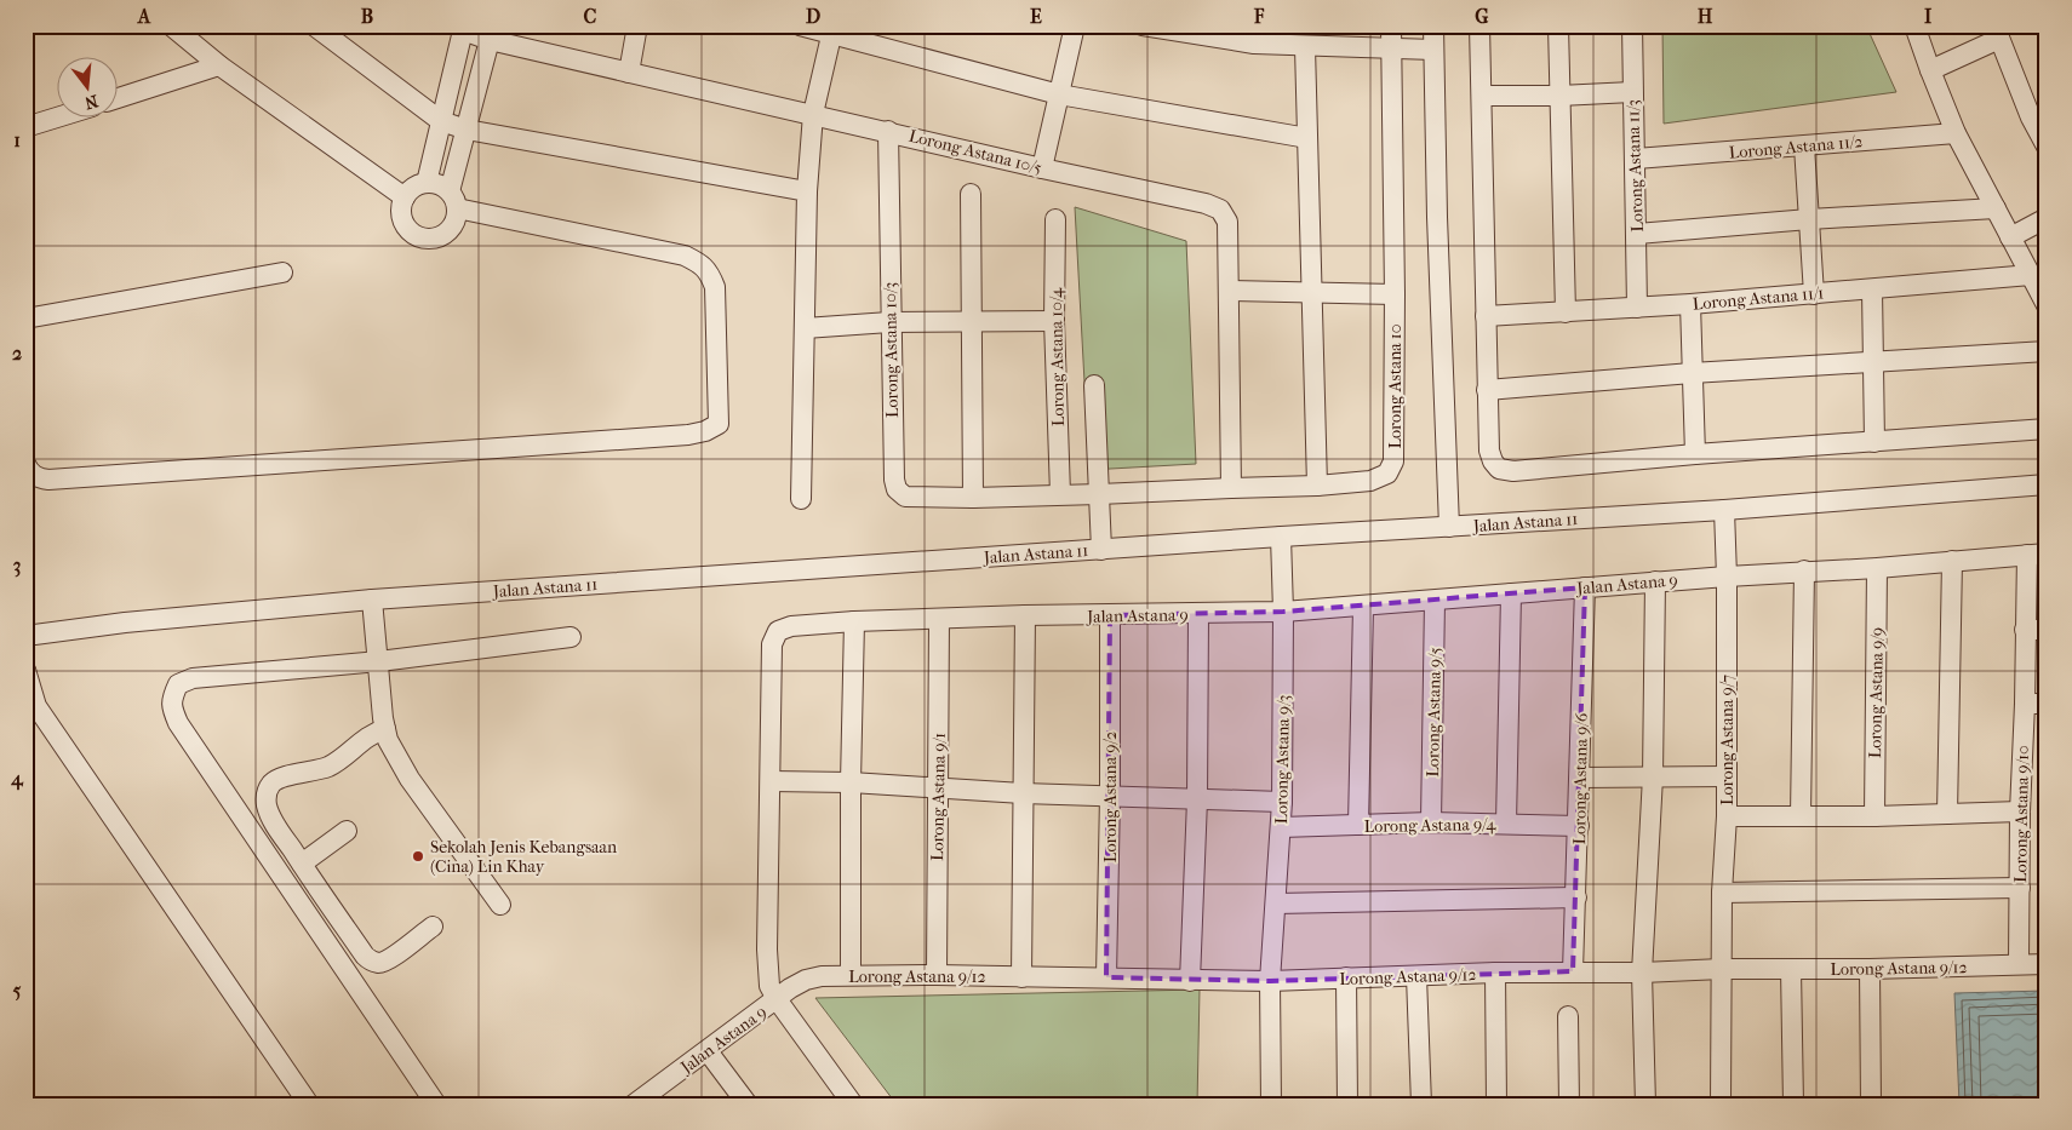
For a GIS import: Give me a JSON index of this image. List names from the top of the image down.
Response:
{
  "streets": {
    "street": [
      "Lorong Astana 11/2",
      "Lorong Astana 10/5",
      "Lorong Astana 11/3",
      "Lorong Astana 11/1",
      "Lorong Astana 10/3",
      "Lorong Astana 10/4",
      "Lorong Astana 10",
      "Jalan Astana 11",
      "Jalan Astana 9",
      "Lorong Astana 9/9",
      "Lorong Astana 9/5",
      "Lorong Astana 9/7",
      "Lorong Astana 9/3",
      "Lorong Astana 9/6",
      "Lorong Astana 9/1",
      "Lorong Astana 9/2",
      "Lorong Astana 9/10",
      "Lorong Astana 9/4",
      "Lorong Astana 9/12"
    ]
  },
  "crossings": [
    ["Lorong Astana 11/2", "Lorong Astana 11/3"],
    ["Lorong Astana 10/5", "Lorong Astana 10/3"],
    ["Lorong Astana 10/5", "Lorong Astana 10"],
    ["Lorong Astana 11/3", "Lorong Astana 11/1"],
    ["Lorong Astana 10/3", "Lorong Astana 10"],
    ["Lorong Astana 10/4", "Lorong Astana 10"],
    ["Jalan Astana 11", "Lorong Astana 9/7"],
    ["Jalan Astana 11", "Lorong Astana 9/3"],
    ["Jalan Astana 9", "Lorong Astana 9/9"],
    ["Jalan Astana 9", "Lorong Astana 9/5"],
    ["Jalan Astana 9", "Lorong Astana 9/7"],
    ["Jalan Astana 9", "Lorong Astana 9/3"],
    ["Jalan Astana 9", "Lorong Astana 9/6"],
    ["Jalan Astana 9", "Lorong Astana 9/1"],
    ["Jalan Astana 9", "Lorong Astana 9/2"],
    ["Jalan Astana 9", "Lorong Astana 9/10"],
    ["Jalan Astana 9", "Lorong Astana 9/12"],
    ["Lorong Astana 9/5", "Lorong Astana 9/4"],
    ["Lorong Astana 9/7", "Lorong Astana 9/12"],
    ["Lorong Astana 9/3", "Lorong Astana 9/4"],
    ["Lorong Astana 9/3", "Lorong Astana 9/12"],
    ["Lorong Astana 9/6", "Lorong Astana 9/4"],
    ["Lorong Astana 9/6", "Lorong Astana 9/12"],
    ["Lorong Astana 9/1", "Lorong Astana 9/12"],
    ["Lorong Astana 9/2", "Lorong Astana 9/12"],
    ["Lorong Astana 9/10", "Lorong Astana 9/12"]
  ],
  "places": ["Sekolah Jenis Kebangsaan (Cina) Lin Khay"],
  "north": "bottom",
  "grid": {
    "columns": [
      "A",
      "B",
      "C",
      "D",
      "E",
      "F",
      "G",
      "H",
      "I"
    ],
    "rows": [
      "1",
      "2",
      "3",
      "4",
      "5"
    ]
  }
}
